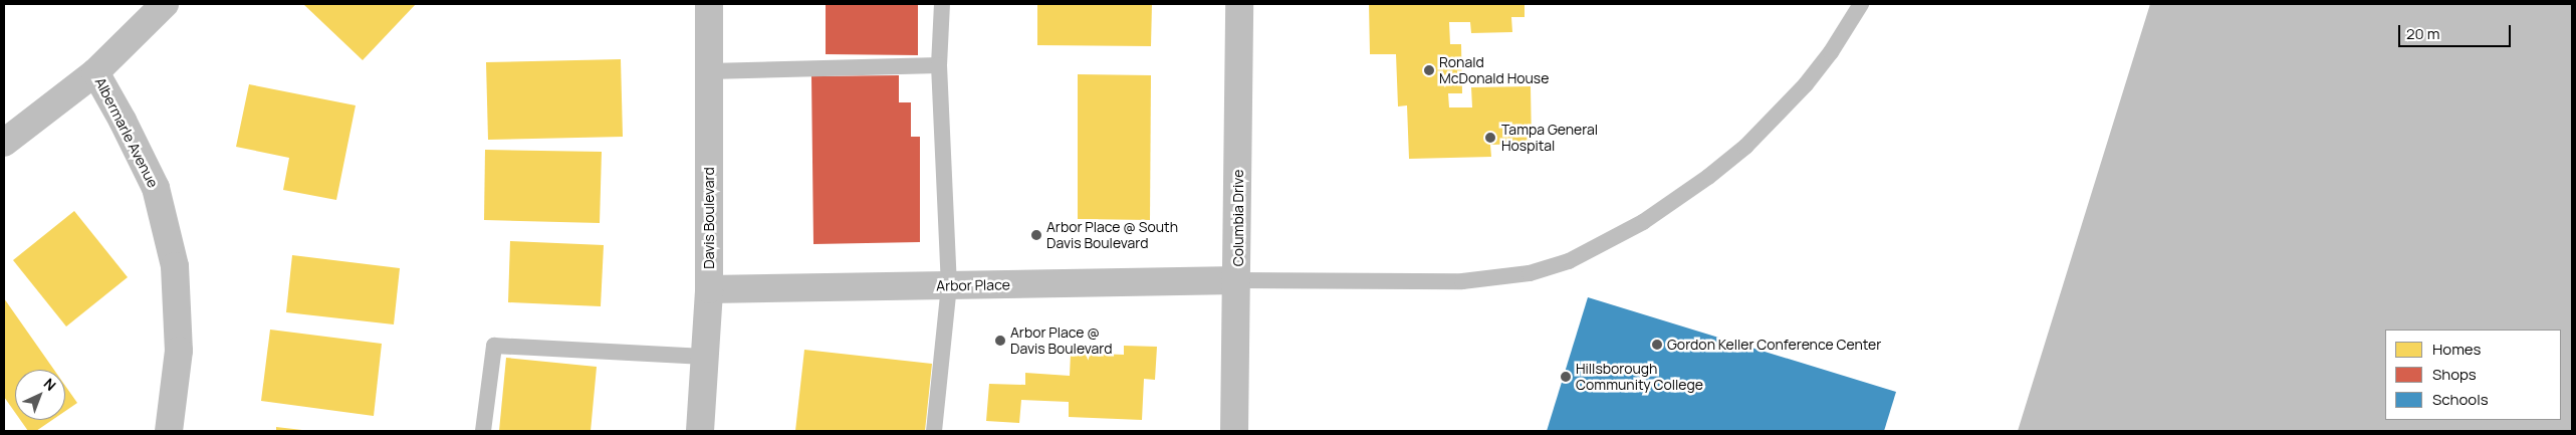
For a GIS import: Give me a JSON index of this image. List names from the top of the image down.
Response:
{
  "streets": {
    "street": [
      "Albermarle Avenue",
      "Davis Boulevard",
      "Columbia Drive",
      "Arbor Place"
    ]
  },
  "crossings": [
    ["Davis Boulevard", "Arbor Place"],
    ["Columbia Drive", "Arbor Place"]
  ],
  "places": [
    "Ronald McDonald House",
    "Tampa General Hospital",
    "Arbor Place @ South Davis Boulevard",
    "Arbor Place @ Davis Boulevard",
    "Gordon Keller Conference Center",
    "Hillsborough Community College"
  ],
  "legend": ["Homes", "Shops", "Schools"],
  "scale_bar": "20 m",
  "north": "top right"
}
